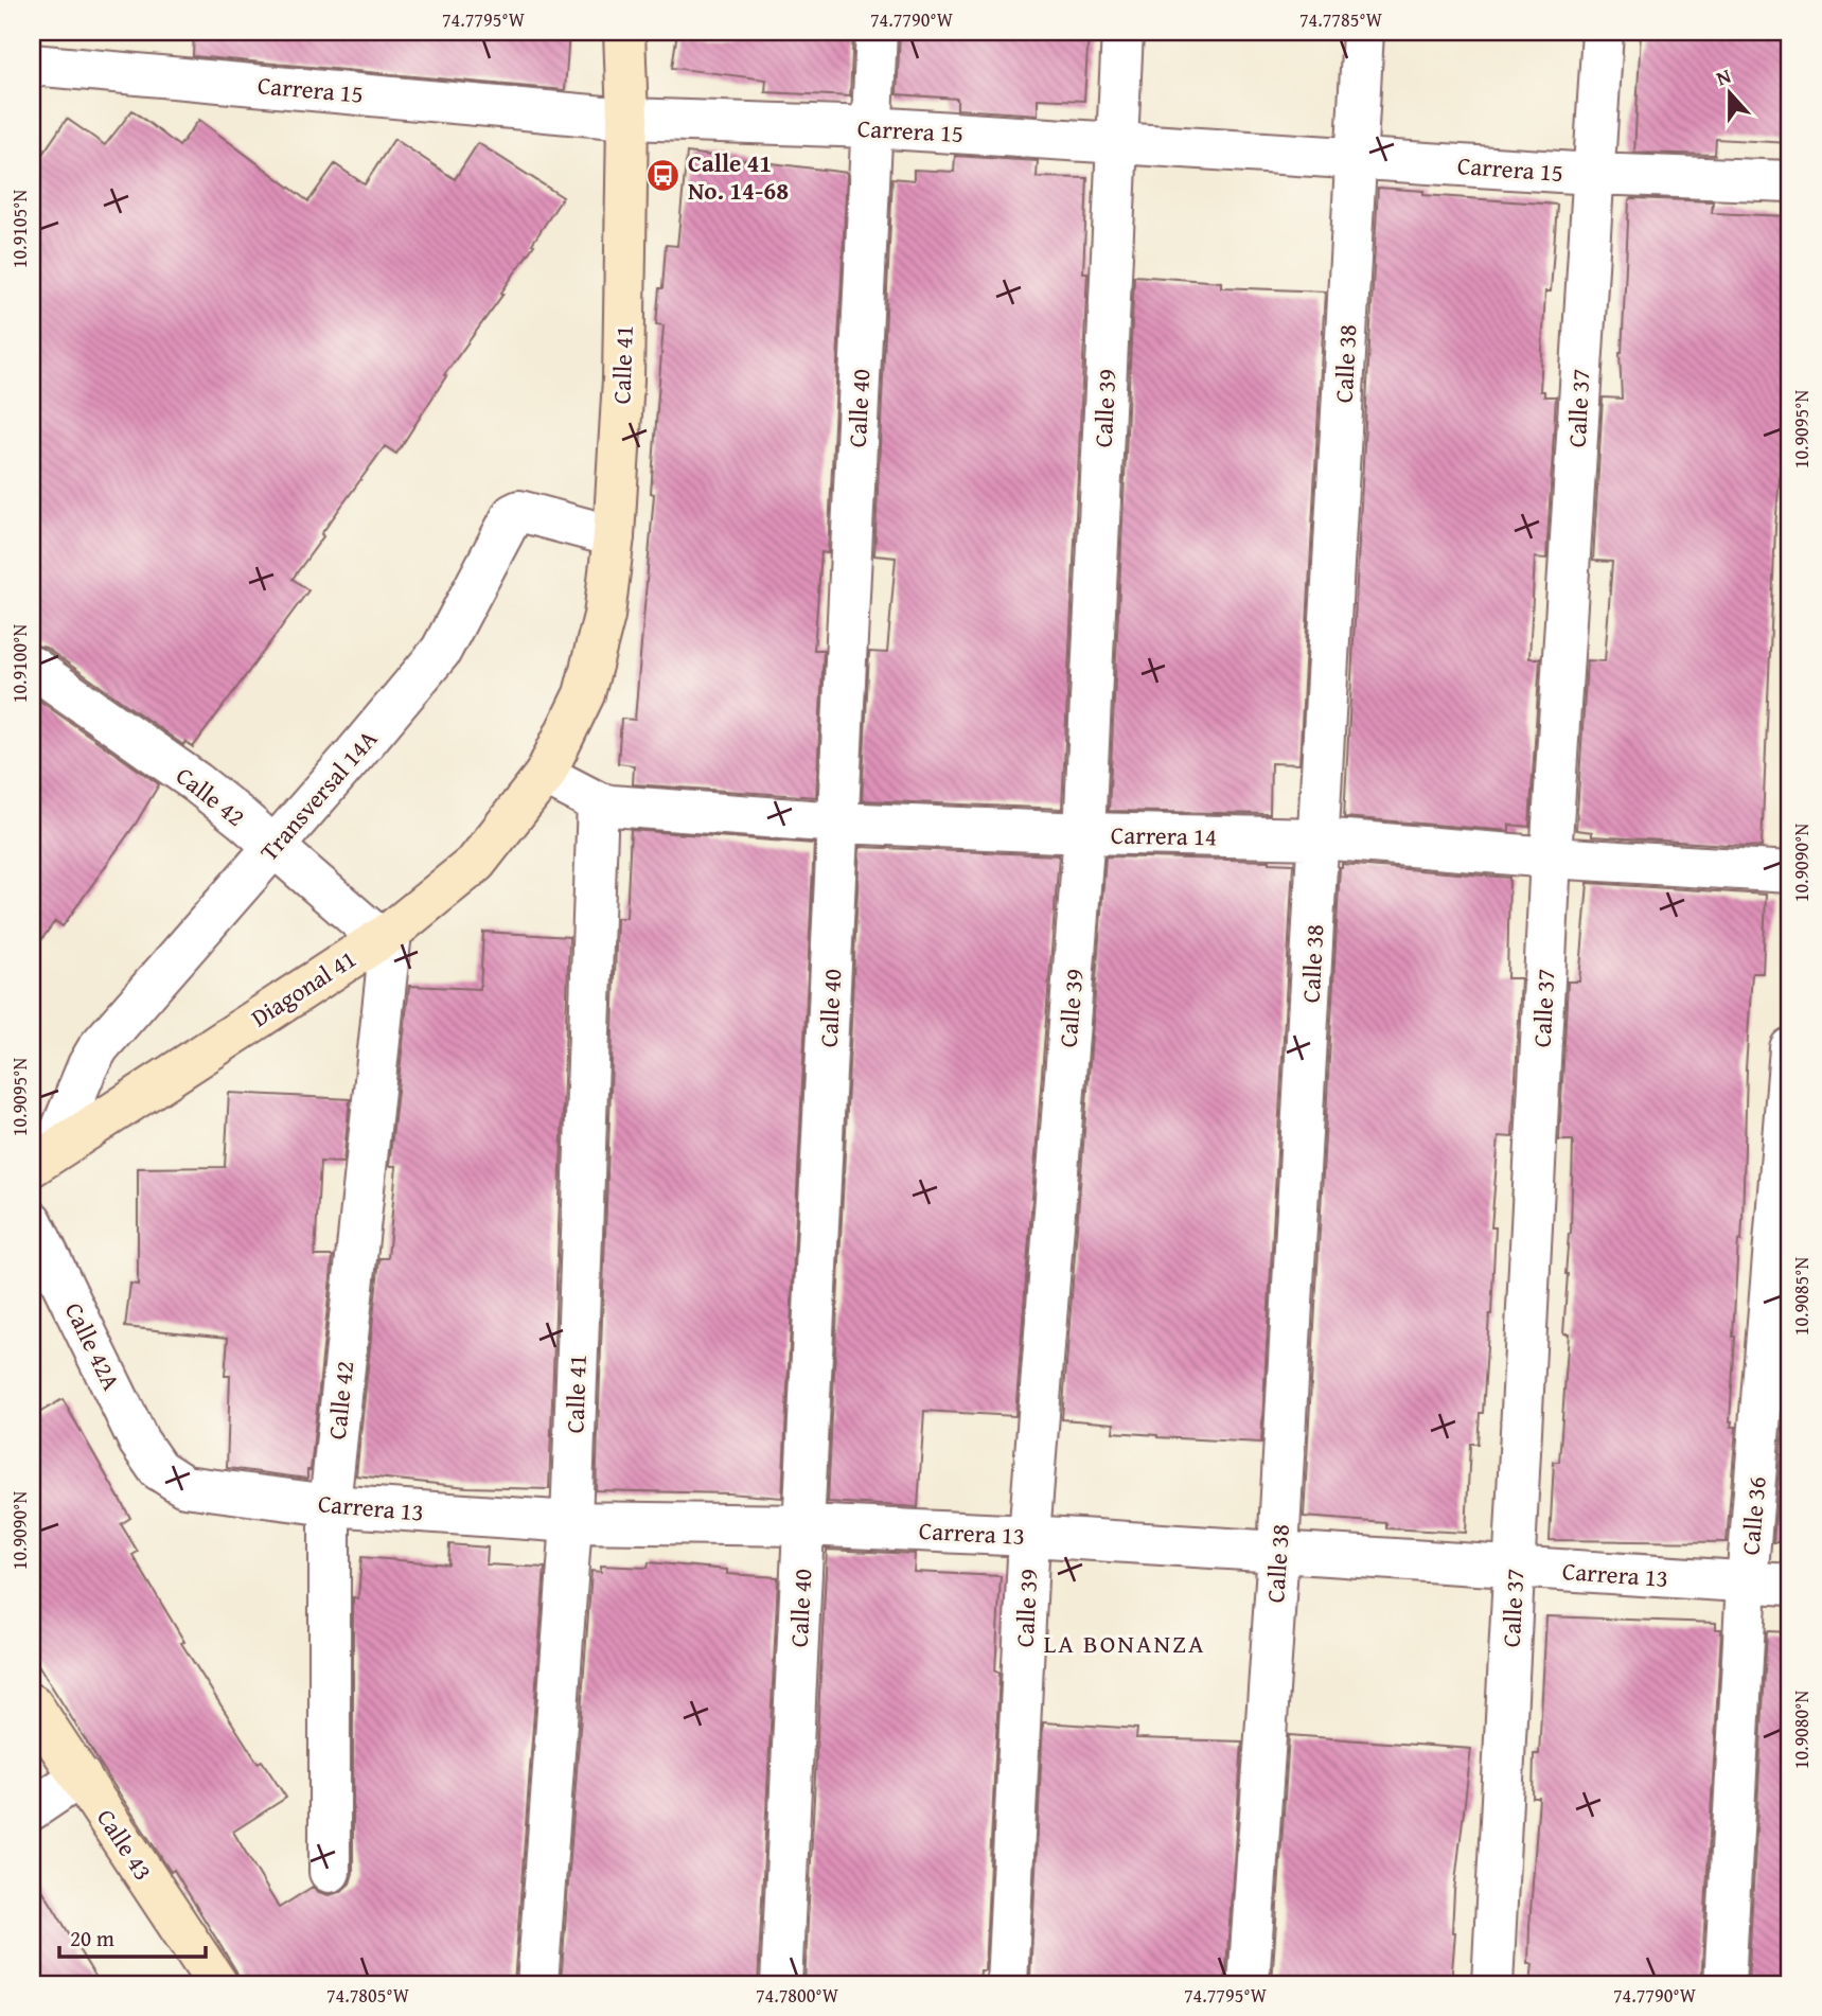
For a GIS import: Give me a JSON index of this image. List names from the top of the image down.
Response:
{
  "streets": {
    "main road": ["Calle 41", "Diagonal 41", "Calle 43"],
    "street": [
      "Carrera 15",
      "Calle 38",
      "Calle 40",
      "Calle 39",
      "Calle 37",
      "Transversal 14A",
      "Calle 42",
      "Carrera 14",
      "Calle 42A",
      "Carrera 13",
      "Calle 36"
    ]
  },
  "crossings": [
    ["Carrera 15", "Calle 38"],
    ["Carrera 15", "Calle 41"],
    ["Carrera 15", "Calle 40"],
    ["Carrera 15", "Calle 39"],
    ["Carrera 15", "Calle 37"],
    ["Calle 38", "Carrera 14"],
    ["Calle 38", "Carrera 13"],
    ["Calle 41", "Transversal 14A"],
    ["Calle 41", "Carrera 14"],
    ["Calle 41", "Diagonal 41"],
    ["Calle 41", "Carrera 13"],
    ["Calle 40", "Carrera 14"],
    ["Calle 40", "Carrera 13"],
    ["Calle 39", "Carrera 14"],
    ["Calle 39", "Carrera 13"],
    ["Calle 37", "Carrera 14"],
    ["Calle 37", "Carrera 13"],
    ["Transversal 14A", "Calle 42"],
    ["Transversal 14A", "Diagonal 41"],
    ["Calle 42", "Diagonal 41"],
    ["Calle 42", "Carrera 13"],
    ["Carrera 14", "Diagonal 41"],
    ["Calle 42A", "Carrera 13"],
    ["Carrera 13", "Calle 36"]
  ],
  "districts": ["LA BONANZA"],
  "places": {
    "bus stop": ["Calle 41 No. 14-68"]
  },
  "scale_bar": "20 m",
  "north": "top",
  "coordinates": [
    "74.7795°W",
    "74.7790°W",
    "74.7785°W",
    "10.9105°N",
    "10.9095°N",
    "10.9100°N",
    "10.9090°N",
    "10.9085°N",
    "10.9080°N",
    "74.7805°W",
    "74.7800°W"
  ]
}
